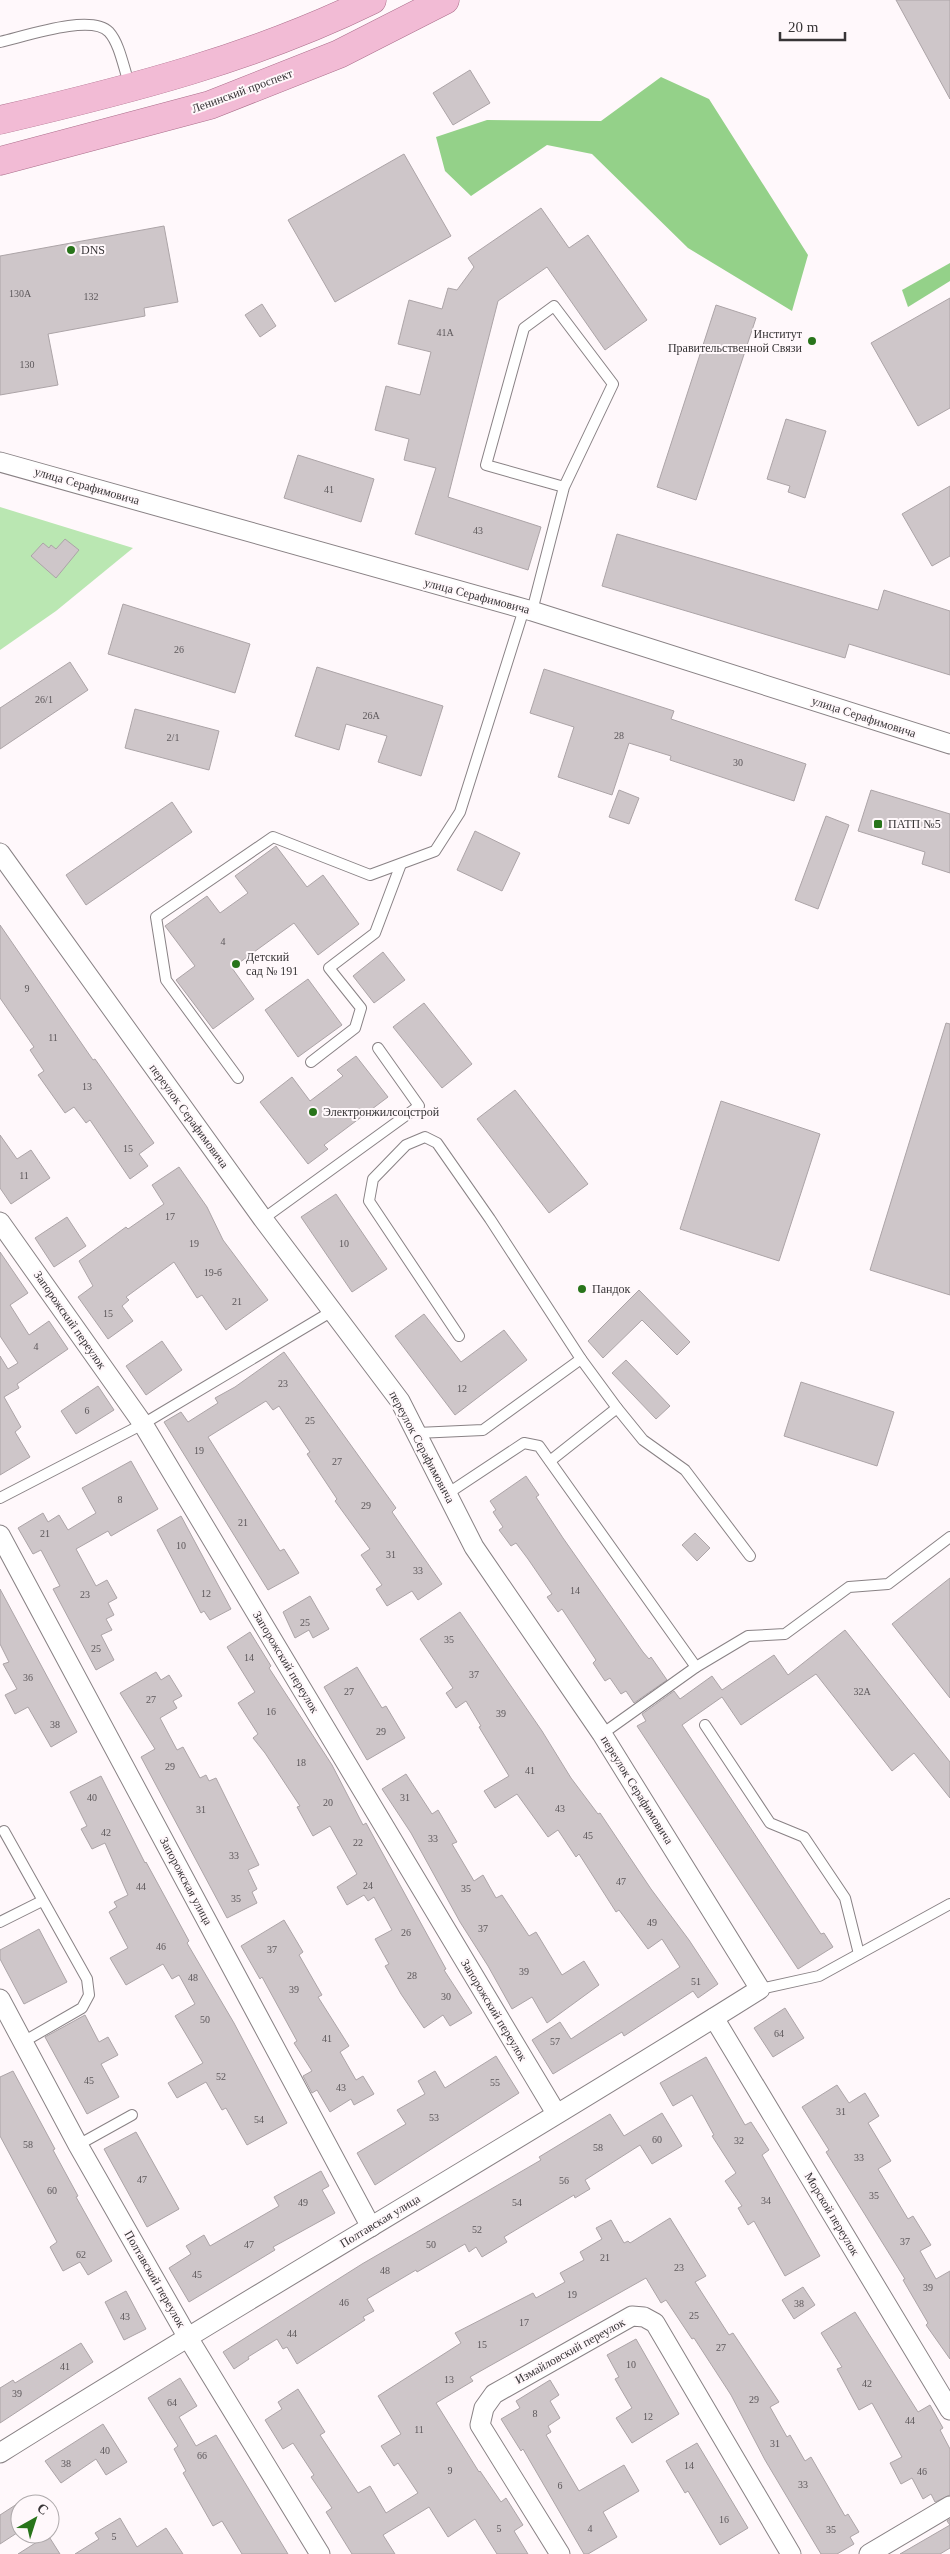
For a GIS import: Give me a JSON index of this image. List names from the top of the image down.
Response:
{
  "streets": {
    "main road": ["Ленинский проспект"],
    "street": [
      "улица Серафимовича",
      "переулок Серафимовича",
      "Запорожский переулок",
      "Запорожская улица",
      "Морской переулок",
      "Полтавская улица",
      "Полтавский переулок",
      "Измайловский переулок"
    ]
  },
  "crossings": [
    ["переулок Серафимовича", "Полтавская улица"],
    ["Запорожский переулок", "Полтавская улица"],
    ["Запорожская улица", "Полтавская улица"],
    ["Морской переулок", "Полтавская улица"],
    ["Полтавская улица", "Полтавский переулок"]
  ],
  "places": {
    "other": [
      "DNS",
      "Институт Правительственной Связи",
      "Детский сад № 191",
      "Электронжилсоцстрой",
      "Пандок"
    ],
    "transit": ["ПАТП №5"]
  },
  "house_numbers": [
    "130А",
    "132",
    "41А",
    "130",
    "41",
    "43",
    "26",
    "26/1",
    "26А",
    "28",
    "2/1",
    "30",
    "4",
    "9",
    "11",
    "13",
    "15",
    "11",
    "17",
    "19",
    "10",
    "19-б",
    "21",
    "15",
    "4",
    "23",
    "12",
    "6",
    "25",
    "19",
    "27",
    "8",
    "29",
    "21",
    "21",
    "10",
    "31",
    "33",
    "14",
    "12",
    "23",
    "25",
    "35",
    "25",
    "14",
    "37",
    "36",
    "27",
    "32А",
    "27",
    "16",
    "39",
    "38",
    "29",
    "18",
    "29",
    "41",
    "40",
    "31",
    "20",
    "43",
    "31",
    "42",
    "45",
    "33",
    "22",
    "33",
    "47",
    "24",
    "44",
    "35",
    "35",
    "49",
    "37",
    "26",
    "46",
    "37",
    "39",
    "28",
    "48",
    "51",
    "39",
    "30",
    "50",
    "64",
    "41",
    "57",
    "52",
    "45",
    "55",
    "43",
    "31",
    "53",
    "54",
    "60",
    "32",
    "58",
    "58",
    "33",
    "47",
    "56",
    "60",
    "35",
    "34",
    "49",
    "54",
    "52",
    "37",
    "47",
    "50",
    "62",
    "21",
    "23",
    "48",
    "45",
    "39",
    "19",
    "46",
    "38",
    "25",
    "43",
    "17",
    "44",
    "15",
    "27",
    "10",
    "41",
    "13",
    "42",
    "39",
    "29",
    "64",
    "8",
    "12",
    "44",
    "11",
    "31",
    "40",
    "66",
    "38",
    "14",
    "9",
    "46",
    "33",
    "6",
    "16",
    "5",
    "4",
    "35",
    "5"
  ],
  "scale_bar": "20 m",
  "north": "top right"
}
